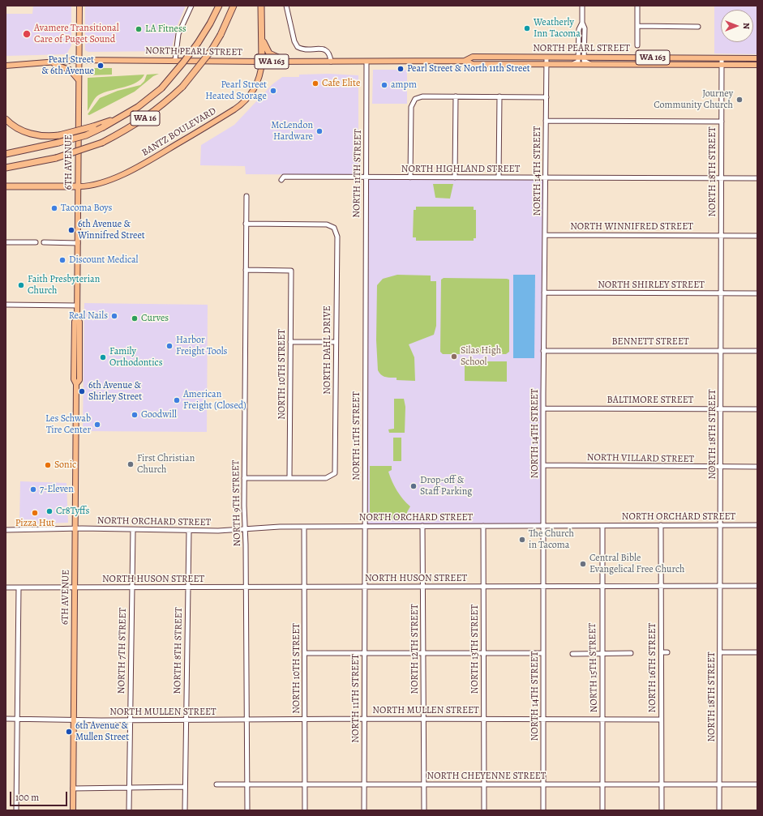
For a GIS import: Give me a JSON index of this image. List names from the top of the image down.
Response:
{
  "streets": {
    "highway": ["WA 16"],
    "main road": [
      "NORTH PEARL STREET",
      "WA 163",
      "BANTZ BOULEVARD",
      "6TH AVENUE"
    ],
    "street": [
      "NORTH HIGHLAND STREET",
      "NORTH 14TH STREET",
      "NORTH 18TH STREET",
      "NORTH 11TH STREET",
      "NORTH WINNIFRED STREET",
      "NORTH SHIRLEY STREET",
      "BENNETT STREET",
      "NORTH DAHL DRIVE",
      "NORTH 10TH STREET",
      "BALTIMORE STREET",
      "NORTH VILLARD STREET",
      "NORTH 9TH STREET",
      "NORTH ORCHARD STREET",
      "NORTH HUSON STREET",
      "NORTH 12TH STREET",
      "NORTH 13TH STREET",
      "NORTH 7TH STREET",
      "NORTH 8TH STREET",
      "NORTH 15TH STREET",
      "NORTH 16TH STREET",
      "NORTH MULLEN STREET",
      "NORTH CHEYENNE STREET"
    ]
  },
  "crossings": [
    ["NORTH PEARL STREET", "WA 163"],
    ["NORTH PEARL STREET", "BANTZ BOULEVARD"],
    ["NORTH PEARL STREET", "6TH AVENUE"],
    ["NORTH PEARL STREET", "NORTH 14TH STREET"],
    ["NORTH PEARL STREET", "NORTH 18TH STREET"],
    ["NORTH PEARL STREET", "NORTH 11TH STREET"],
    ["WA 163", "6TH AVENUE"],
    ["BANTZ BOULEVARD", "6TH AVENUE"],
    ["6TH AVENUE", "NORTH ORCHARD STREET"],
    ["6TH AVENUE", "NORTH HUSON STREET"],
    ["6TH AVENUE", "NORTH MULLEN STREET"],
    ["NORTH HIGHLAND STREET", "NORTH 14TH STREET"],
    ["NORTH HIGHLAND STREET", "NORTH 18TH STREET"],
    ["NORTH HIGHLAND STREET", "NORTH 11TH STREET"],
    ["NORTH 14TH STREET", "NORTH WINNIFRED STREET"],
    ["NORTH 14TH STREET", "NORTH SHIRLEY STREET"],
    ["NORTH 14TH STREET", "BENNETT STREET"],
    ["NORTH 14TH STREET", "BALTIMORE STREET"],
    ["NORTH 14TH STREET", "NORTH VILLARD STREET"],
    ["NORTH 14TH STREET", "NORTH ORCHARD STREET"],
    ["NORTH 14TH STREET", "NORTH HUSON STREET"],
    ["NORTH 14TH STREET", "NORTH MULLEN STREET"],
    ["NORTH 14TH STREET", "NORTH CHEYENNE STREET"],
    ["NORTH 18TH STREET", "NORTH WINNIFRED STREET"],
    ["NORTH 18TH STREET", "NORTH SHIRLEY STREET"],
    ["NORTH 18TH STREET", "BENNETT STREET"],
    ["NORTH 18TH STREET", "BALTIMORE STREET"],
    ["NORTH 18TH STREET", "NORTH VILLARD STREET"],
    ["NORTH 18TH STREET", "NORTH ORCHARD STREET"],
    ["NORTH 18TH STREET", "NORTH HUSON STREET"],
    ["NORTH 18TH STREET", "NORTH CHEYENNE STREET"],
    ["NORTH 11TH STREET", "NORTH ORCHARD STREET"],
    ["NORTH 11TH STREET", "NORTH HUSON STREET"],
    ["NORTH 11TH STREET", "NORTH MULLEN STREET"],
    ["NORTH 11TH STREET", "NORTH CHEYENNE STREET"],
    ["NORTH DAHL DRIVE", "NORTH 10TH STREET"],
    ["NORTH DAHL DRIVE", "NORTH 9TH STREET"],
    ["NORTH 10TH STREET", "NORTH 9TH STREET"],
    ["NORTH 10TH STREET", "NORTH ORCHARD STREET"],
    ["NORTH 10TH STREET", "NORTH HUSON STREET"],
    ["NORTH 10TH STREET", "NORTH MULLEN STREET"],
    ["NORTH 10TH STREET", "NORTH CHEYENNE STREET"],
    ["NORTH 9TH STREET", "NORTH ORCHARD STREET"],
    ["NORTH 9TH STREET", "NORTH HUSON STREET"],
    ["NORTH 9TH STREET", "NORTH MULLEN STREET"],
    ["NORTH 9TH STREET", "NORTH CHEYENNE STREET"],
    ["NORTH ORCHARD STREET", "NORTH 12TH STREET"],
    ["NORTH ORCHARD STREET", "NORTH 13TH STREET"],
    ["NORTH ORCHARD STREET", "NORTH 7TH STREET"],
    ["NORTH ORCHARD STREET", "NORTH 8TH STREET"],
    ["NORTH ORCHARD STREET", "NORTH 15TH STREET"],
    ["NORTH ORCHARD STREET", "NORTH 16TH STREET"],
    ["NORTH HUSON STREET", "NORTH 12TH STREET"],
    ["NORTH HUSON STREET", "NORTH 13TH STREET"],
    ["NORTH HUSON STREET", "NORTH 7TH STREET"],
    ["NORTH HUSON STREET", "NORTH 8TH STREET"],
    ["NORTH HUSON STREET", "NORTH 15TH STREET"],
    ["NORTH HUSON STREET", "NORTH 16TH STREET"],
    ["NORTH 12TH STREET", "NORTH MULLEN STREET"],
    ["NORTH 12TH STREET", "NORTH CHEYENNE STREET"],
    ["NORTH 13TH STREET", "NORTH MULLEN STREET"],
    ["NORTH 13TH STREET", "NORTH CHEYENNE STREET"],
    ["NORTH 7TH STREET", "NORTH MULLEN STREET"],
    ["NORTH 8TH STREET", "NORTH MULLEN STREET"],
    ["NORTH 15TH STREET", "NORTH MULLEN STREET"],
    ["NORTH 15TH STREET", "NORTH CHEYENNE STREET"],
    ["NORTH 16TH STREET", "NORTH MULLEN STREET"],
    ["NORTH 16TH STREET", "NORTH CHEYENNE STREET"]
  ],
  "places": [
    "Weatherly Inn Tacoma",
    "LA Fitness",
    "Avamere Transitional Care of Puget Sound",
    "Pearl Street & 6th Avenue",
    "Pearl Street & North 11th Street",
    "Cafe Elite",
    "ampm",
    "Pearl Street Heated Storage",
    "Journey Community Church",
    "McLendon Hardware",
    "Tacoma Boys",
    "6th Avenue & Winnifred Street",
    "Discount Medical",
    "Faith Presbyterian Church",
    "Real Nails",
    "Curves",
    "Harbor Freight Tools",
    "Silas High School",
    "Family Orthodontics",
    "6th Avenue & Shirley Street",
    "American Freight (Closed)",
    "Goodwill",
    "Les Schwab Tire Center",
    "First Christian Church",
    "Sonic",
    "Drop-off & Staff Parking",
    "7-Eleven",
    "Cr8Tyffs",
    "Pizza Hut",
    "The Church in Tacoma",
    "Central Bible Evangelical Free Church",
    "6th Avenue & Mullen Street"
  ],
  "scale_bar": "100 m",
  "north": "right"
}
